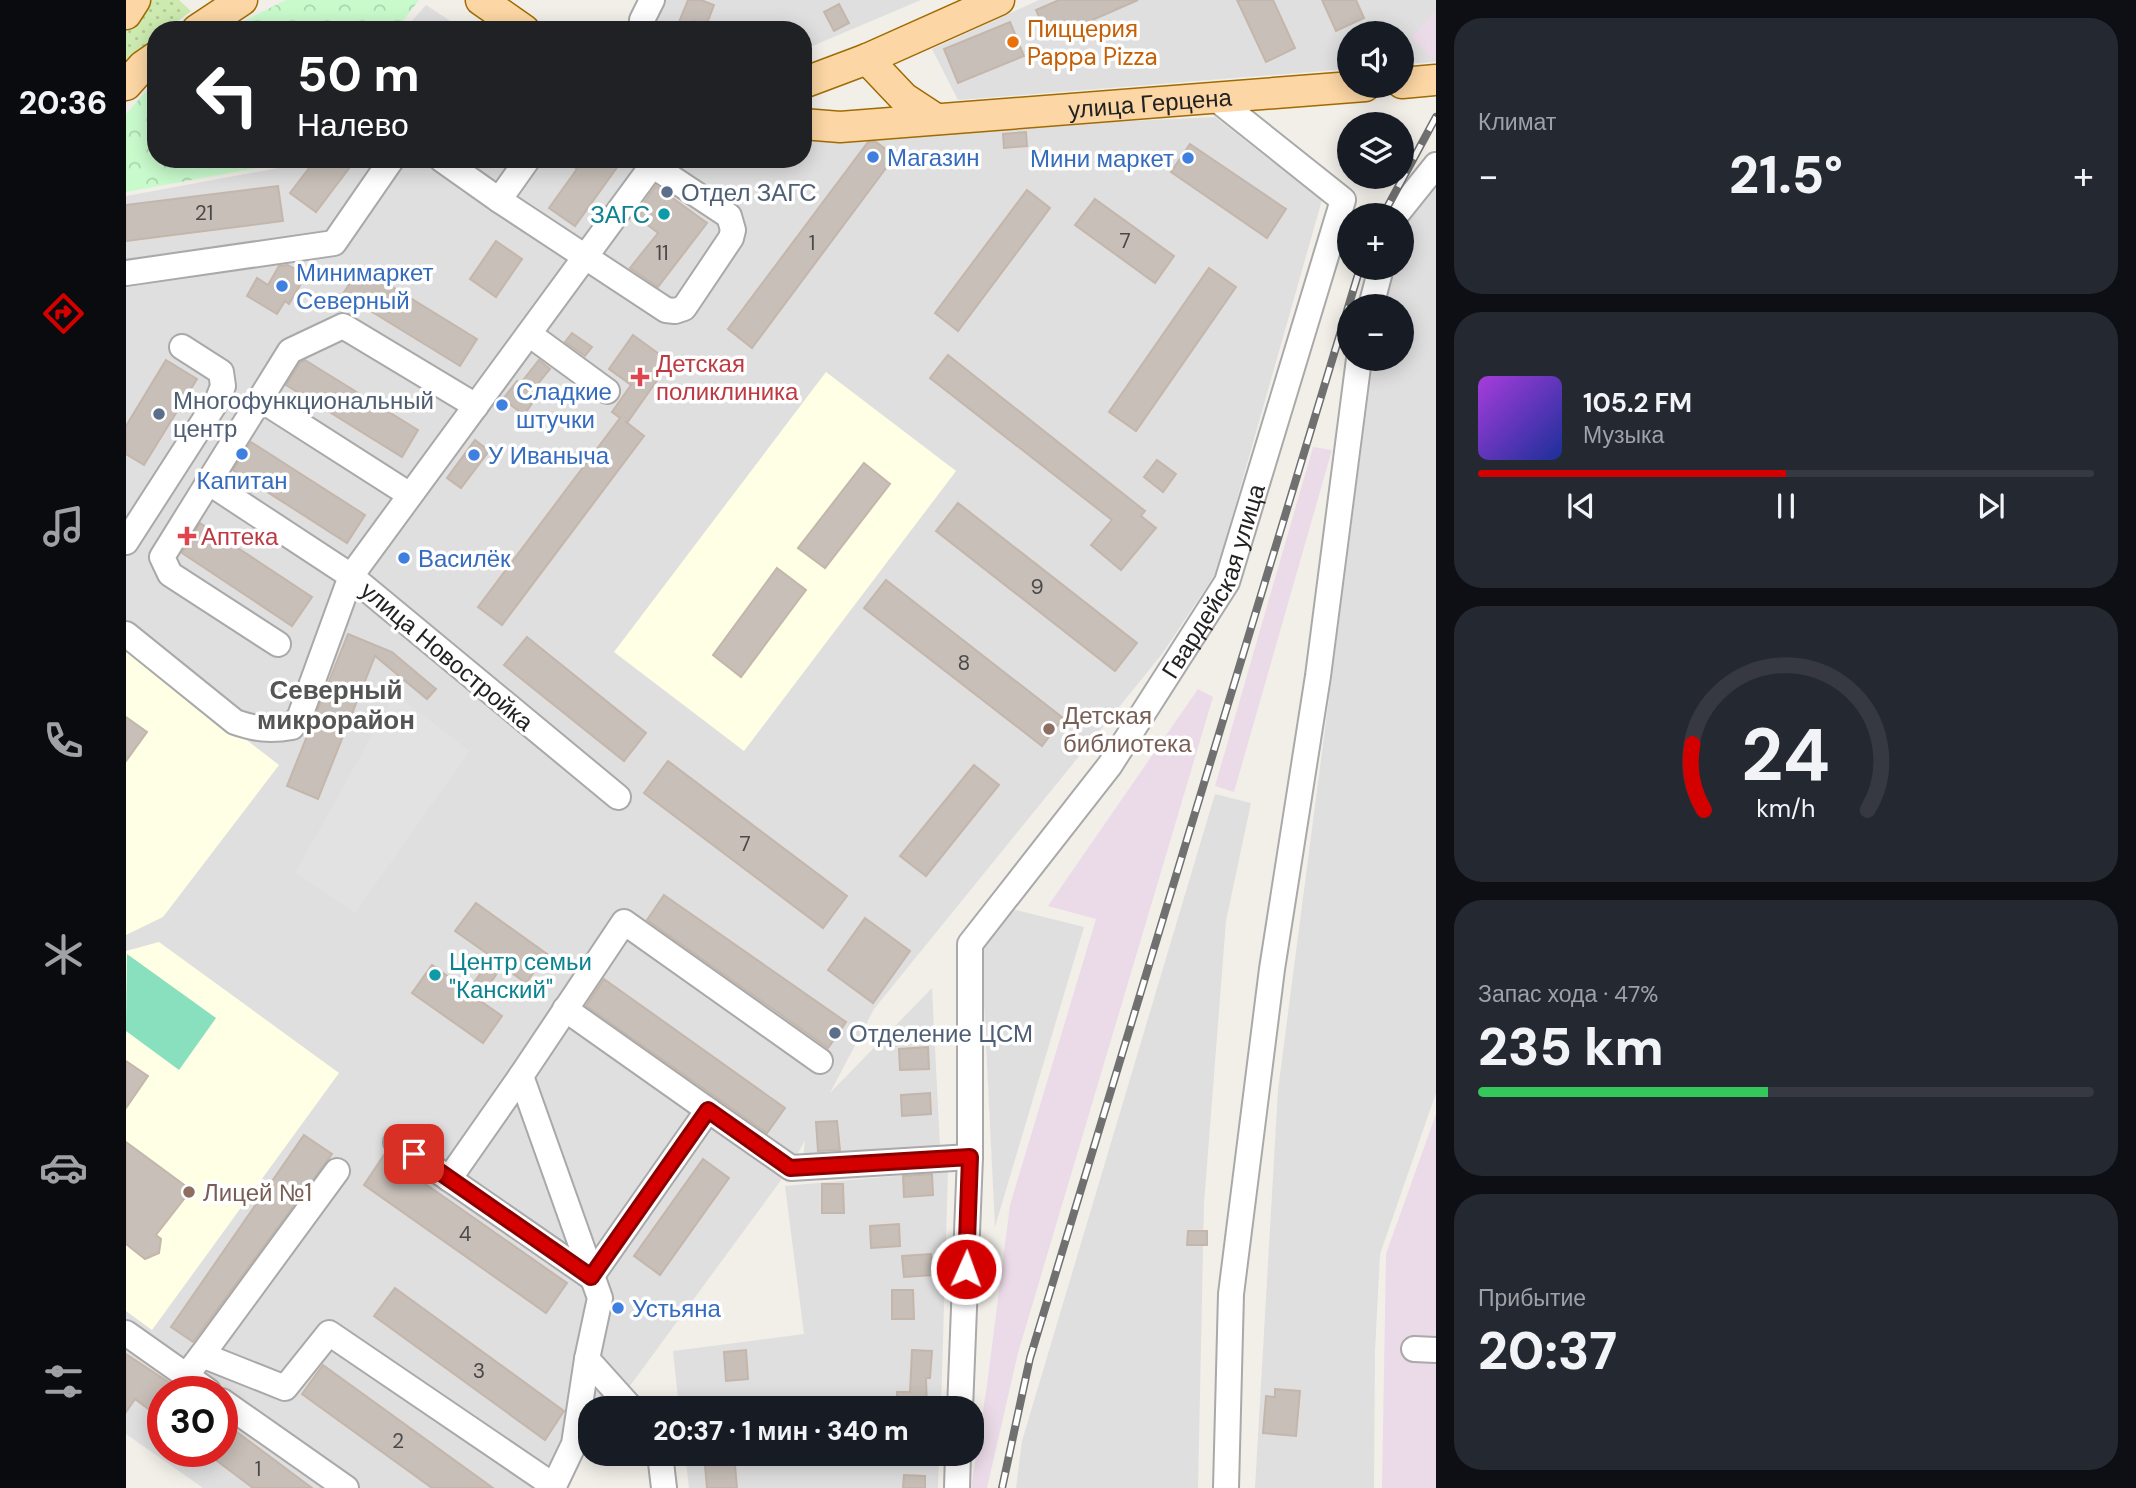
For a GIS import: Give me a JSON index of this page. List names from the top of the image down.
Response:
{
  "streets": {
    "main road": ["улица Герцена"],
    "street": ["Гвардейская улица", "улица Новостройка"]
  },
  "crossings": [
    ["улица Герцена", "Гвардейская улица"]
  ],
  "districts": ["Северный микрорайон"],
  "places": {
    "other": [
      "Пиццерия Pappa Pizza",
      "Магазин",
      "Мини маркет",
      "Отдел ЗАГС",
      "ЗАГС",
      "Минимаркет Северный",
      "Сладкие штучки",
      "Многофункциональный центр",
      "Капитан",
      "У Иваныча",
      "Василёк",
      "Детская библиотека",
      "Центр семьи \"Канский\"",
      "Отделение ЦСМ",
      "Лицей №1",
      "Устьяна"
    ],
    "health": ["Детская поликлиника", "Аптека"]
  },
  "house_numbers": [
    "21",
    "7",
    "1",
    "11",
    "9",
    "8",
    "7",
    "4",
    "3",
    "2",
    "1"
  ],
  "page": {
    "tabs": "20:36",
    "tile": [
      "Климат",
      ["Запас хода · 47%", "235 km"],
      ["Прибытие", "20:37"]
    ],
    "map_buttons": ["+", "−"],
    "turn": ["50 m", "Налево"],
    "heat": ["−", "21.5°", "+"],
    "song": ["105.2 FM", "Музыка"],
    "limit": "30",
    "trip": "20:37 · 1 мин · 340 m",
    "gauge": ["24", "km/h"]
  }
}
